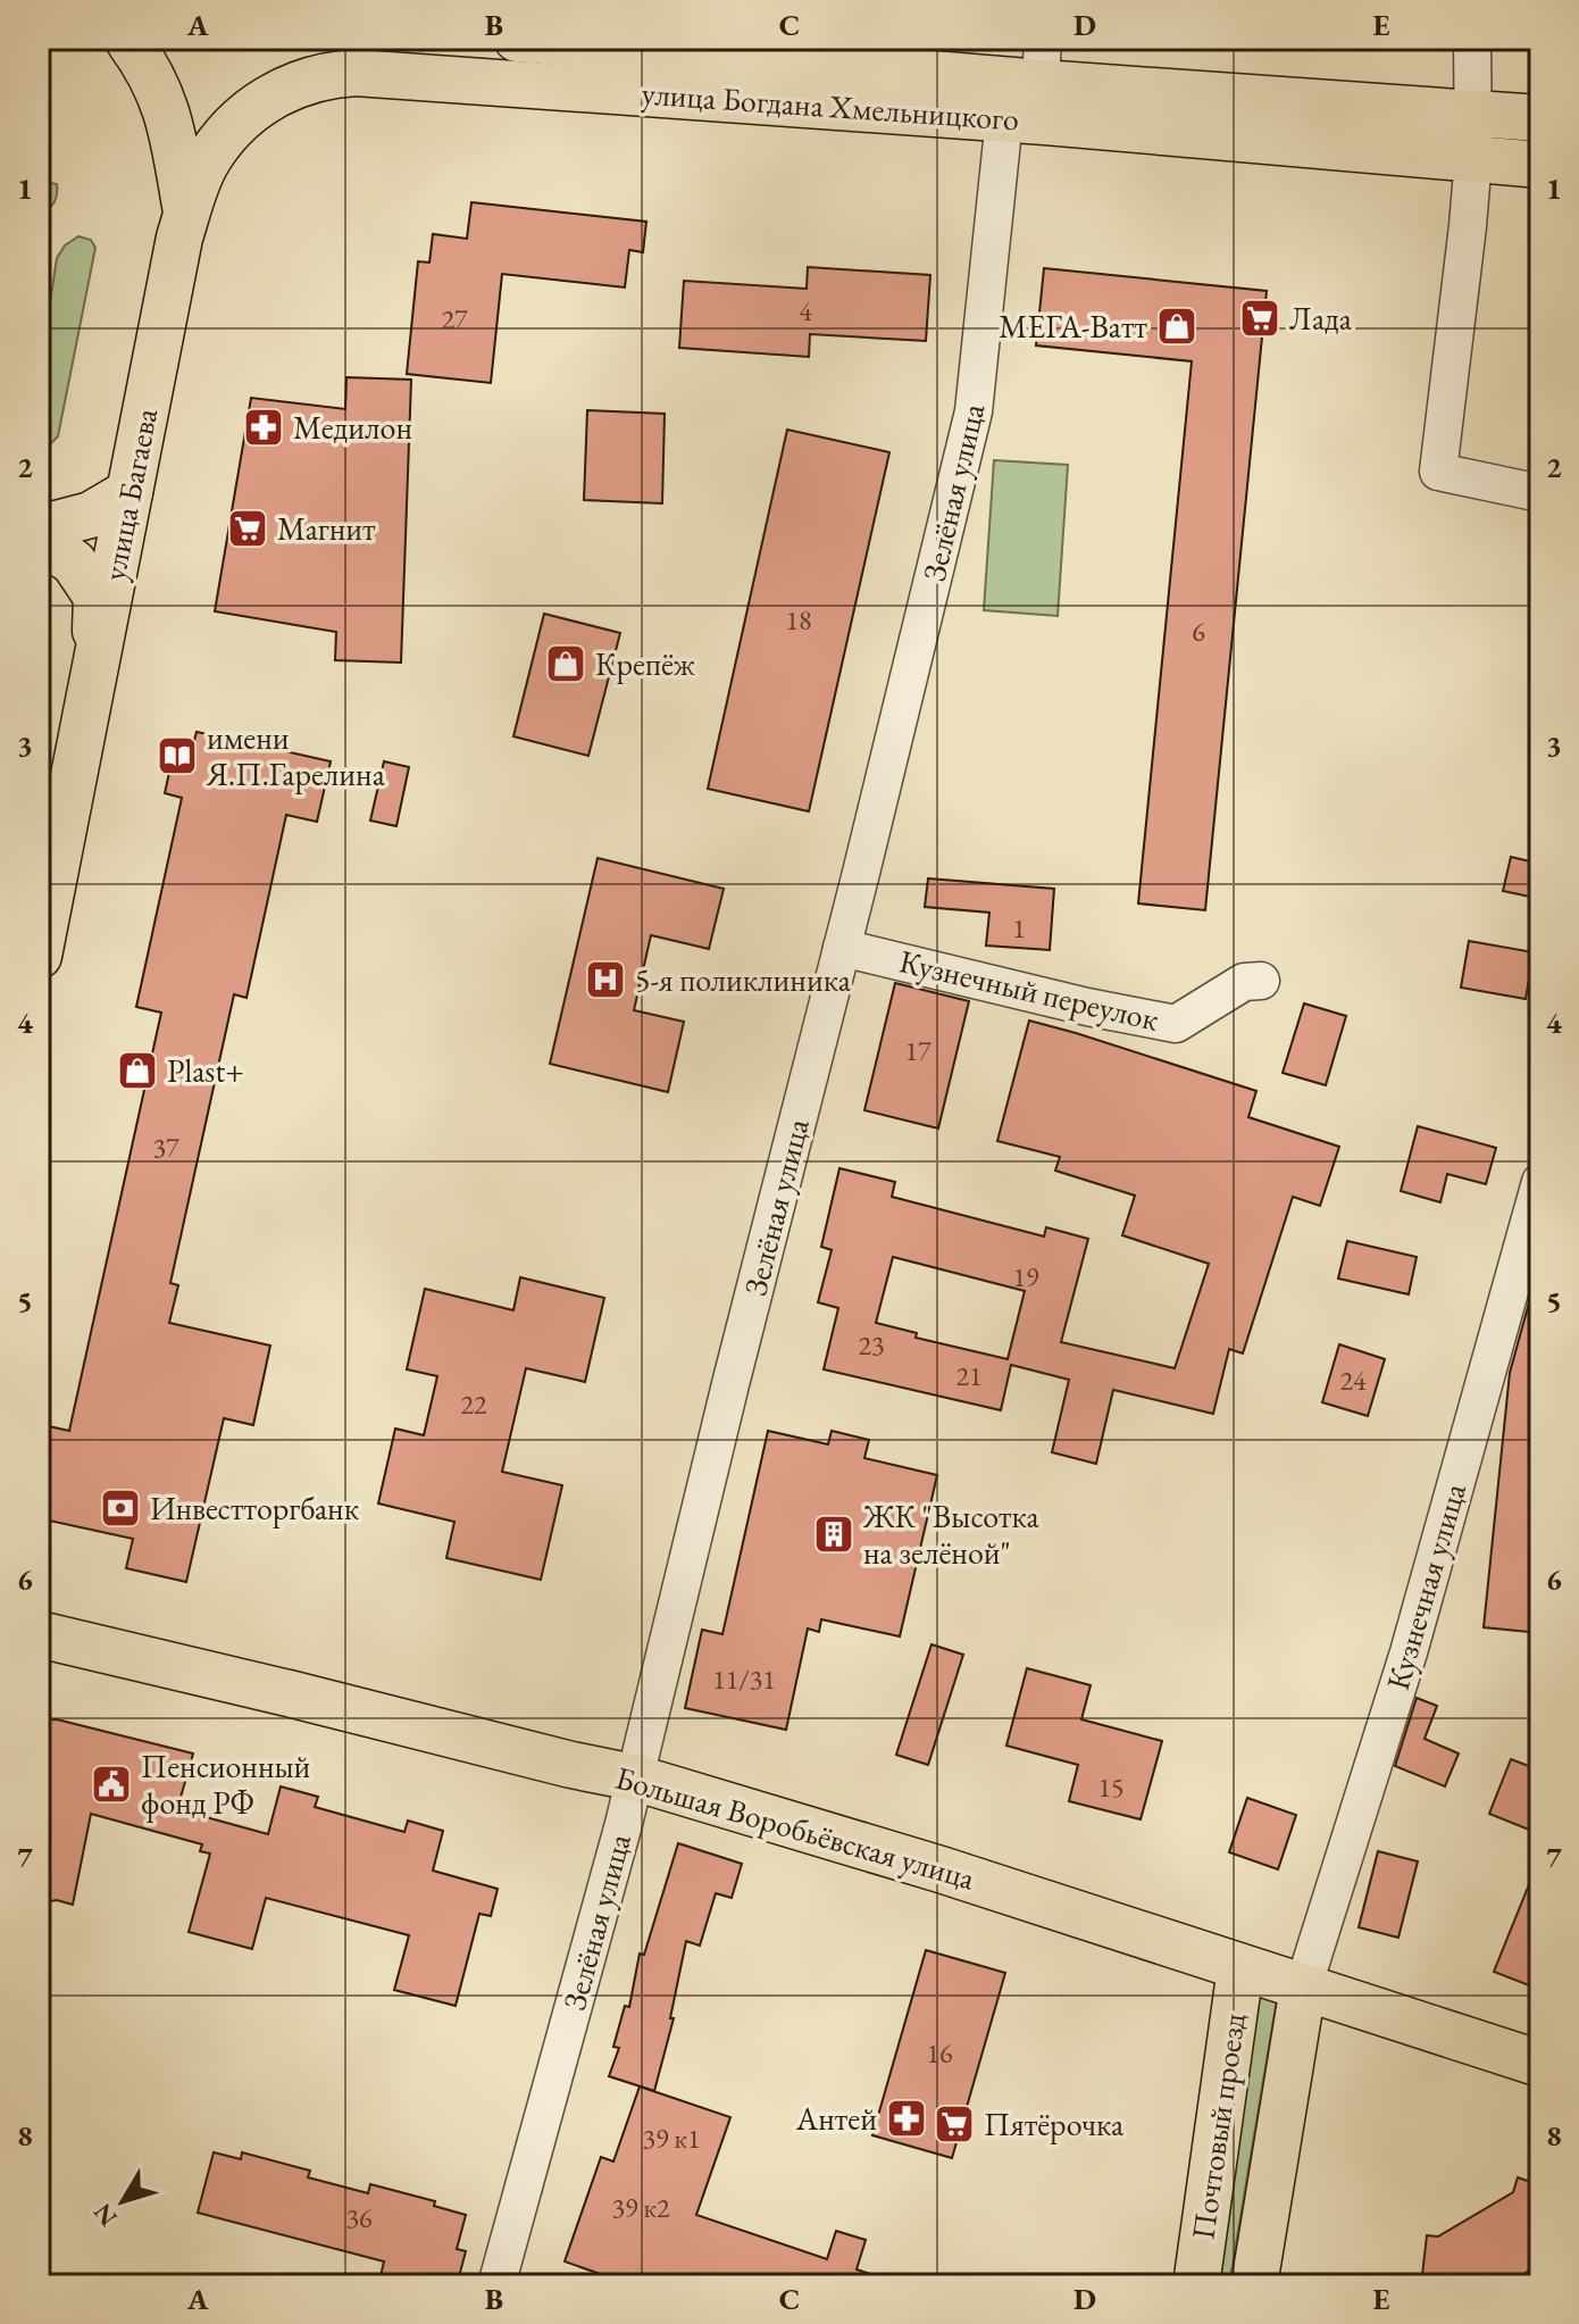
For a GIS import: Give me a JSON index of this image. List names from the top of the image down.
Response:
{
  "streets": {
    "main road": [
      "улица Богдана Хмельницкого",
      "улица Багаева",
      "Большая Воробьёвская улица",
      "Почтовый проезд"
    ],
    "street": ["Зелёная улица", "Кузнечный переулок", "Кузнечная улица"]
  },
  "crossings": [
    ["улица Богдана Хмельницкого", "Зелёная улица"],
    ["улица Богдана Хмельницкого", "улица Багаева"],
    ["Зелёная улица", "Кузнечный переулок"],
    ["Зелёная улица", "Большая Воробьёвская улица"],
    ["Кузнечная улица", "Большая Воробьёвская улица"],
    ["Кузнечная улица", "Почтовый проезд"],
    ["Большая Воробьёвская улица", "Почтовый проезд"]
  ],
  "places": {
    "supermarket": ["Лада", "Магнит", "Пятёрочка"],
    "shop": ["МЕГА-Ватт", "Крепёж", "Plast+"],
    "pharmacy": ["Медилон", "Антей"],
    "library": ["имени Я.П.Гарелина"],
    "hospital": ["5-я поликлиника"],
    "bank": ["Инвестторгбанк"],
    "building": ["ЖК \"Высотка на зелёной\""],
    "public building": ["Пенсионный фонд РФ"]
  },
  "house_numbers": [
    "4",
    "27",
    "18",
    "6",
    "1",
    "17",
    "37",
    "19",
    "23",
    "21",
    "24",
    "22",
    "11/31",
    "15",
    "16",
    "39 к1",
    "39 к2",
    "36"
  ],
  "north": "bottom left",
  "grid": {
    "columns": [
      "A",
      "B",
      "C",
      "D",
      "E"
    ],
    "rows": [
      "1",
      "2",
      "3",
      "4",
      "5",
      "6",
      "7",
      "8"
    ]
  }
}
